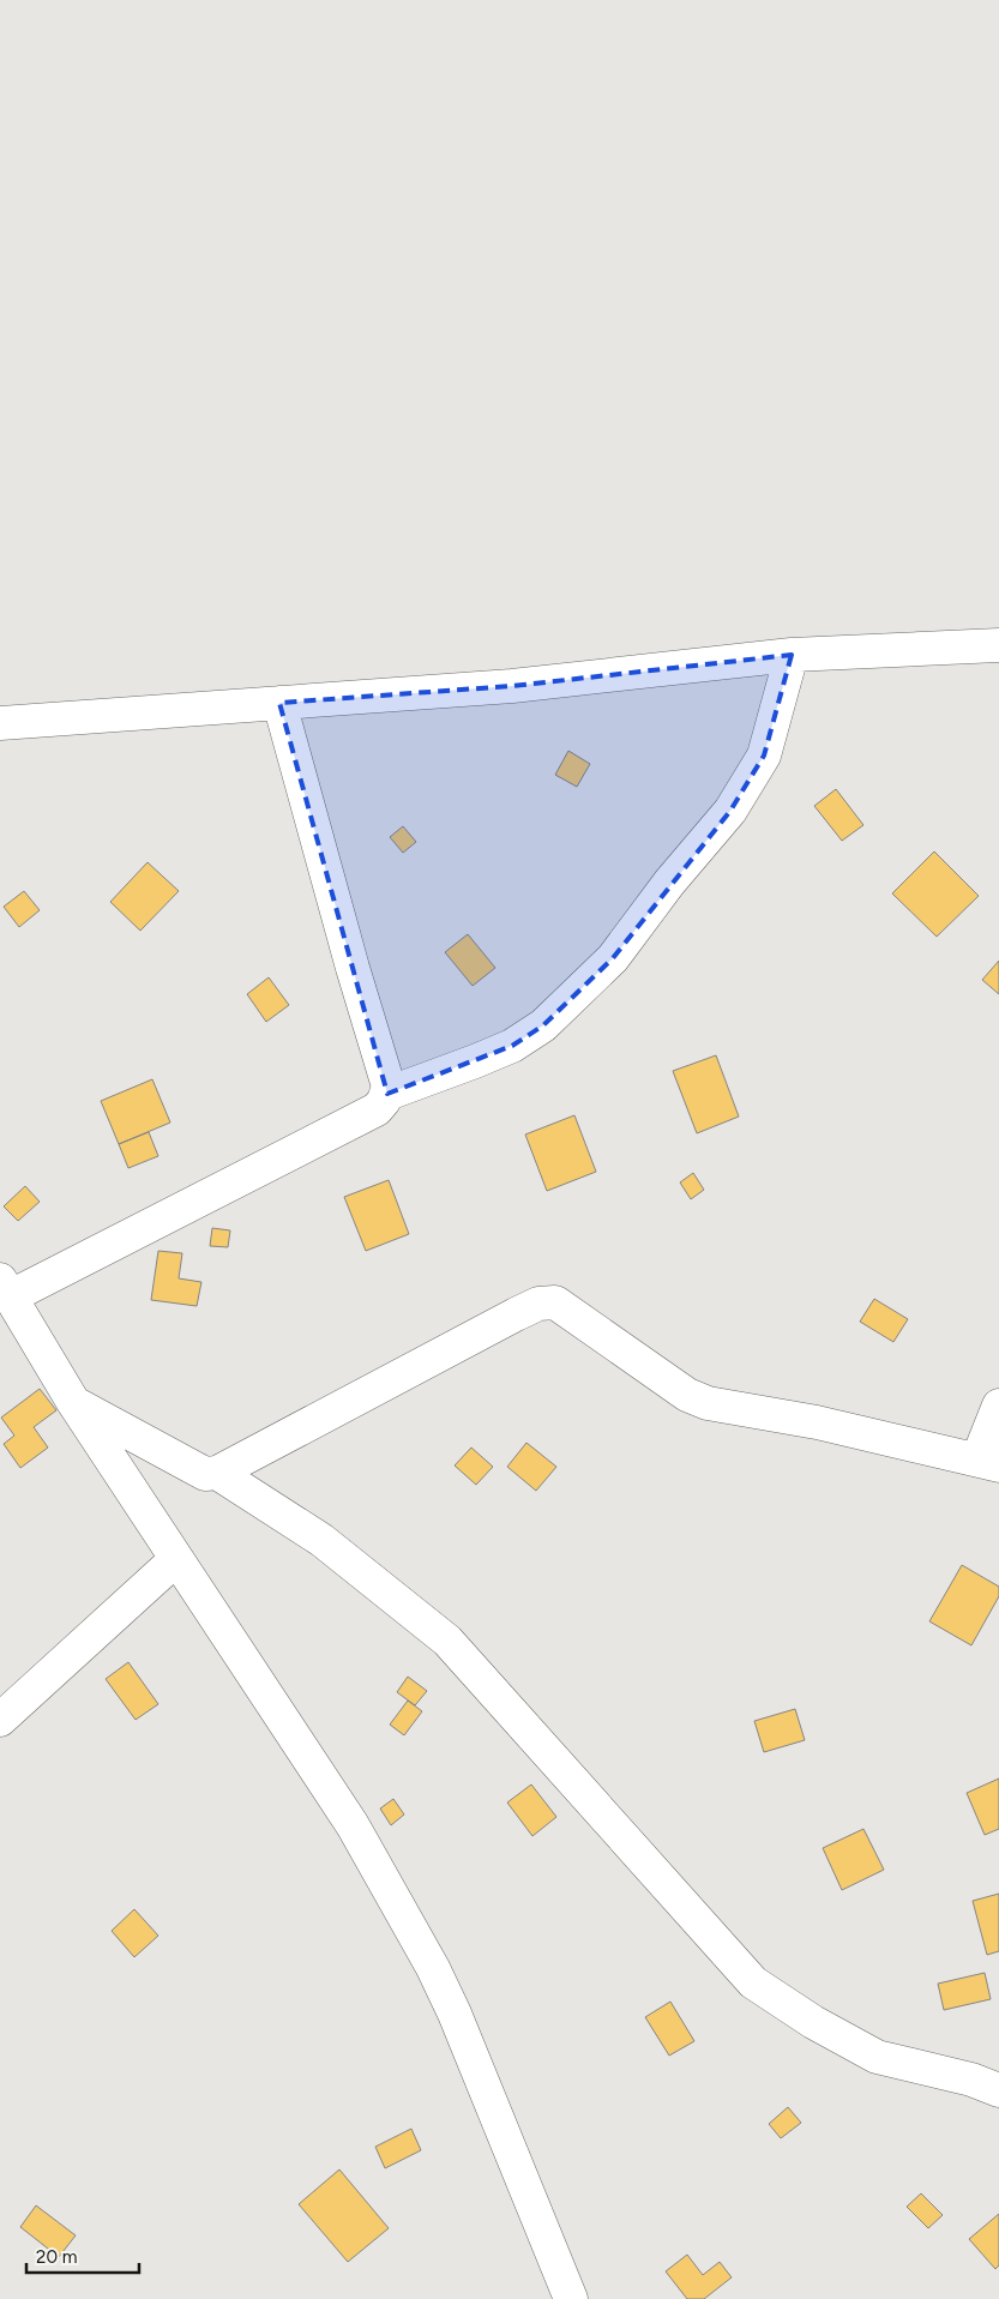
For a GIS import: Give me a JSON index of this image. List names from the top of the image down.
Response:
{
  "scale_bar": "20 m"
}
